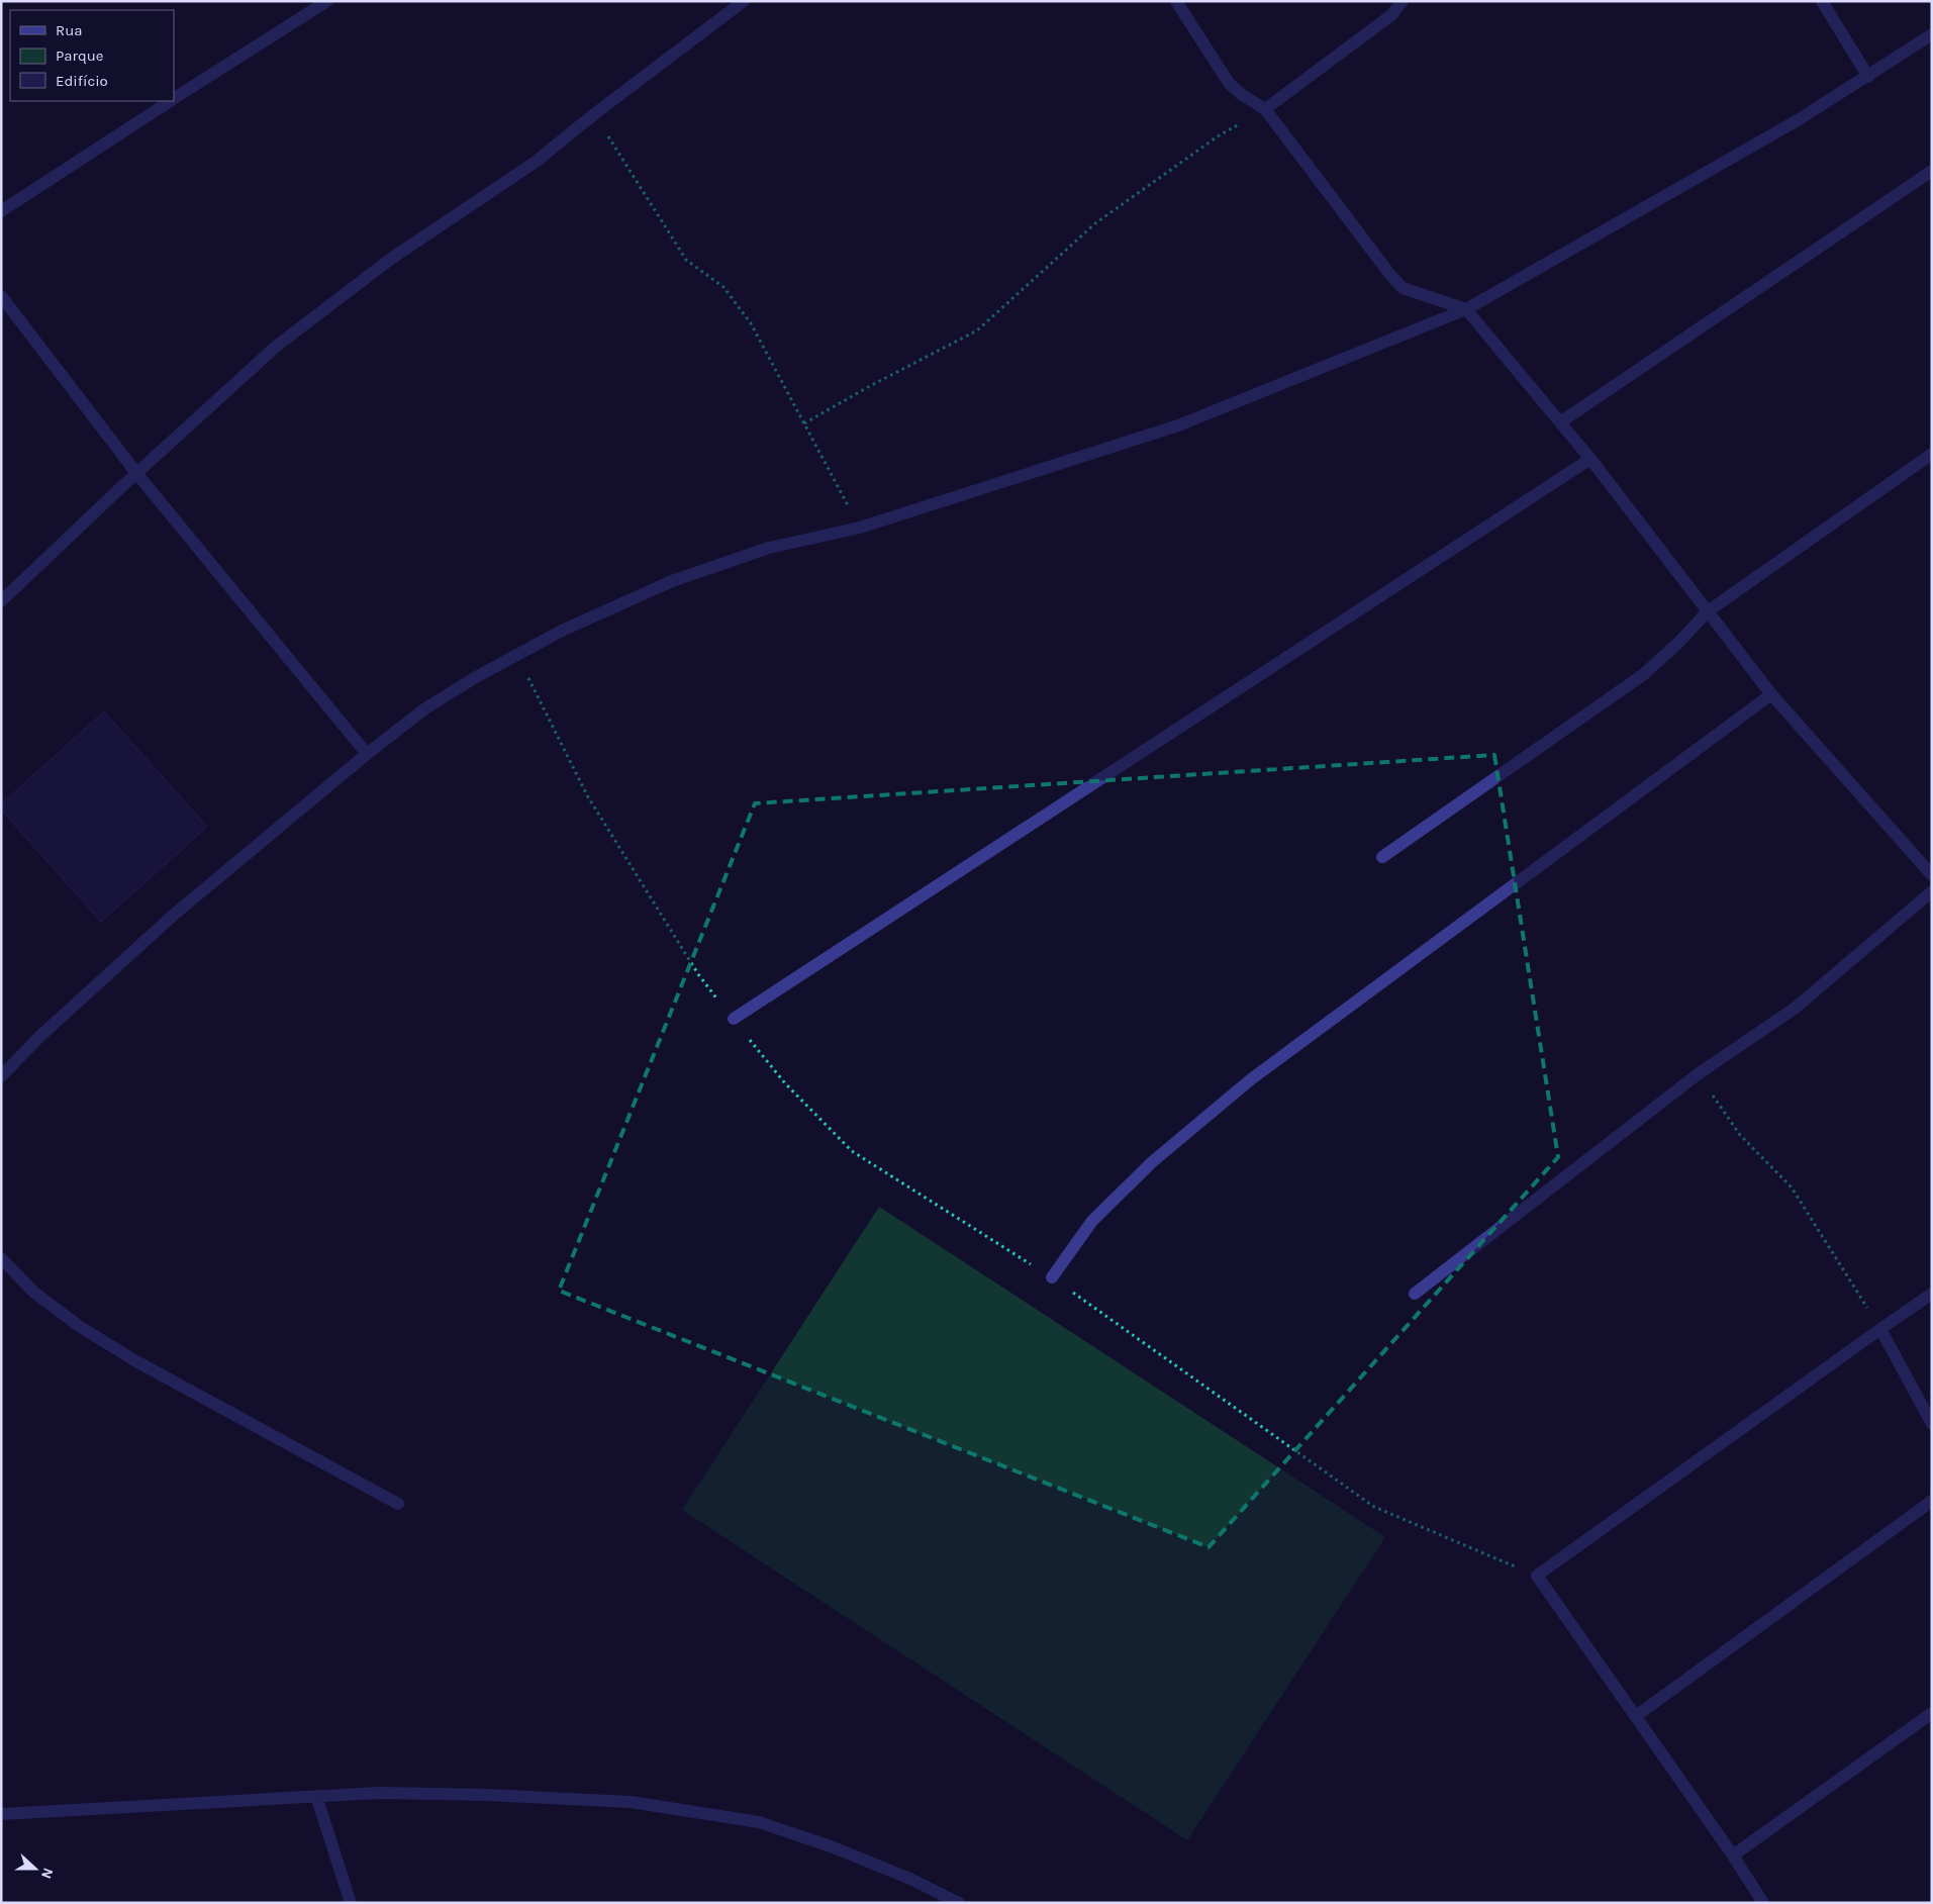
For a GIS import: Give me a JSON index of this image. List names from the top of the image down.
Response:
{
  "legend": ["Rua", "Parque", "Edifício"],
  "north": "right"
}
